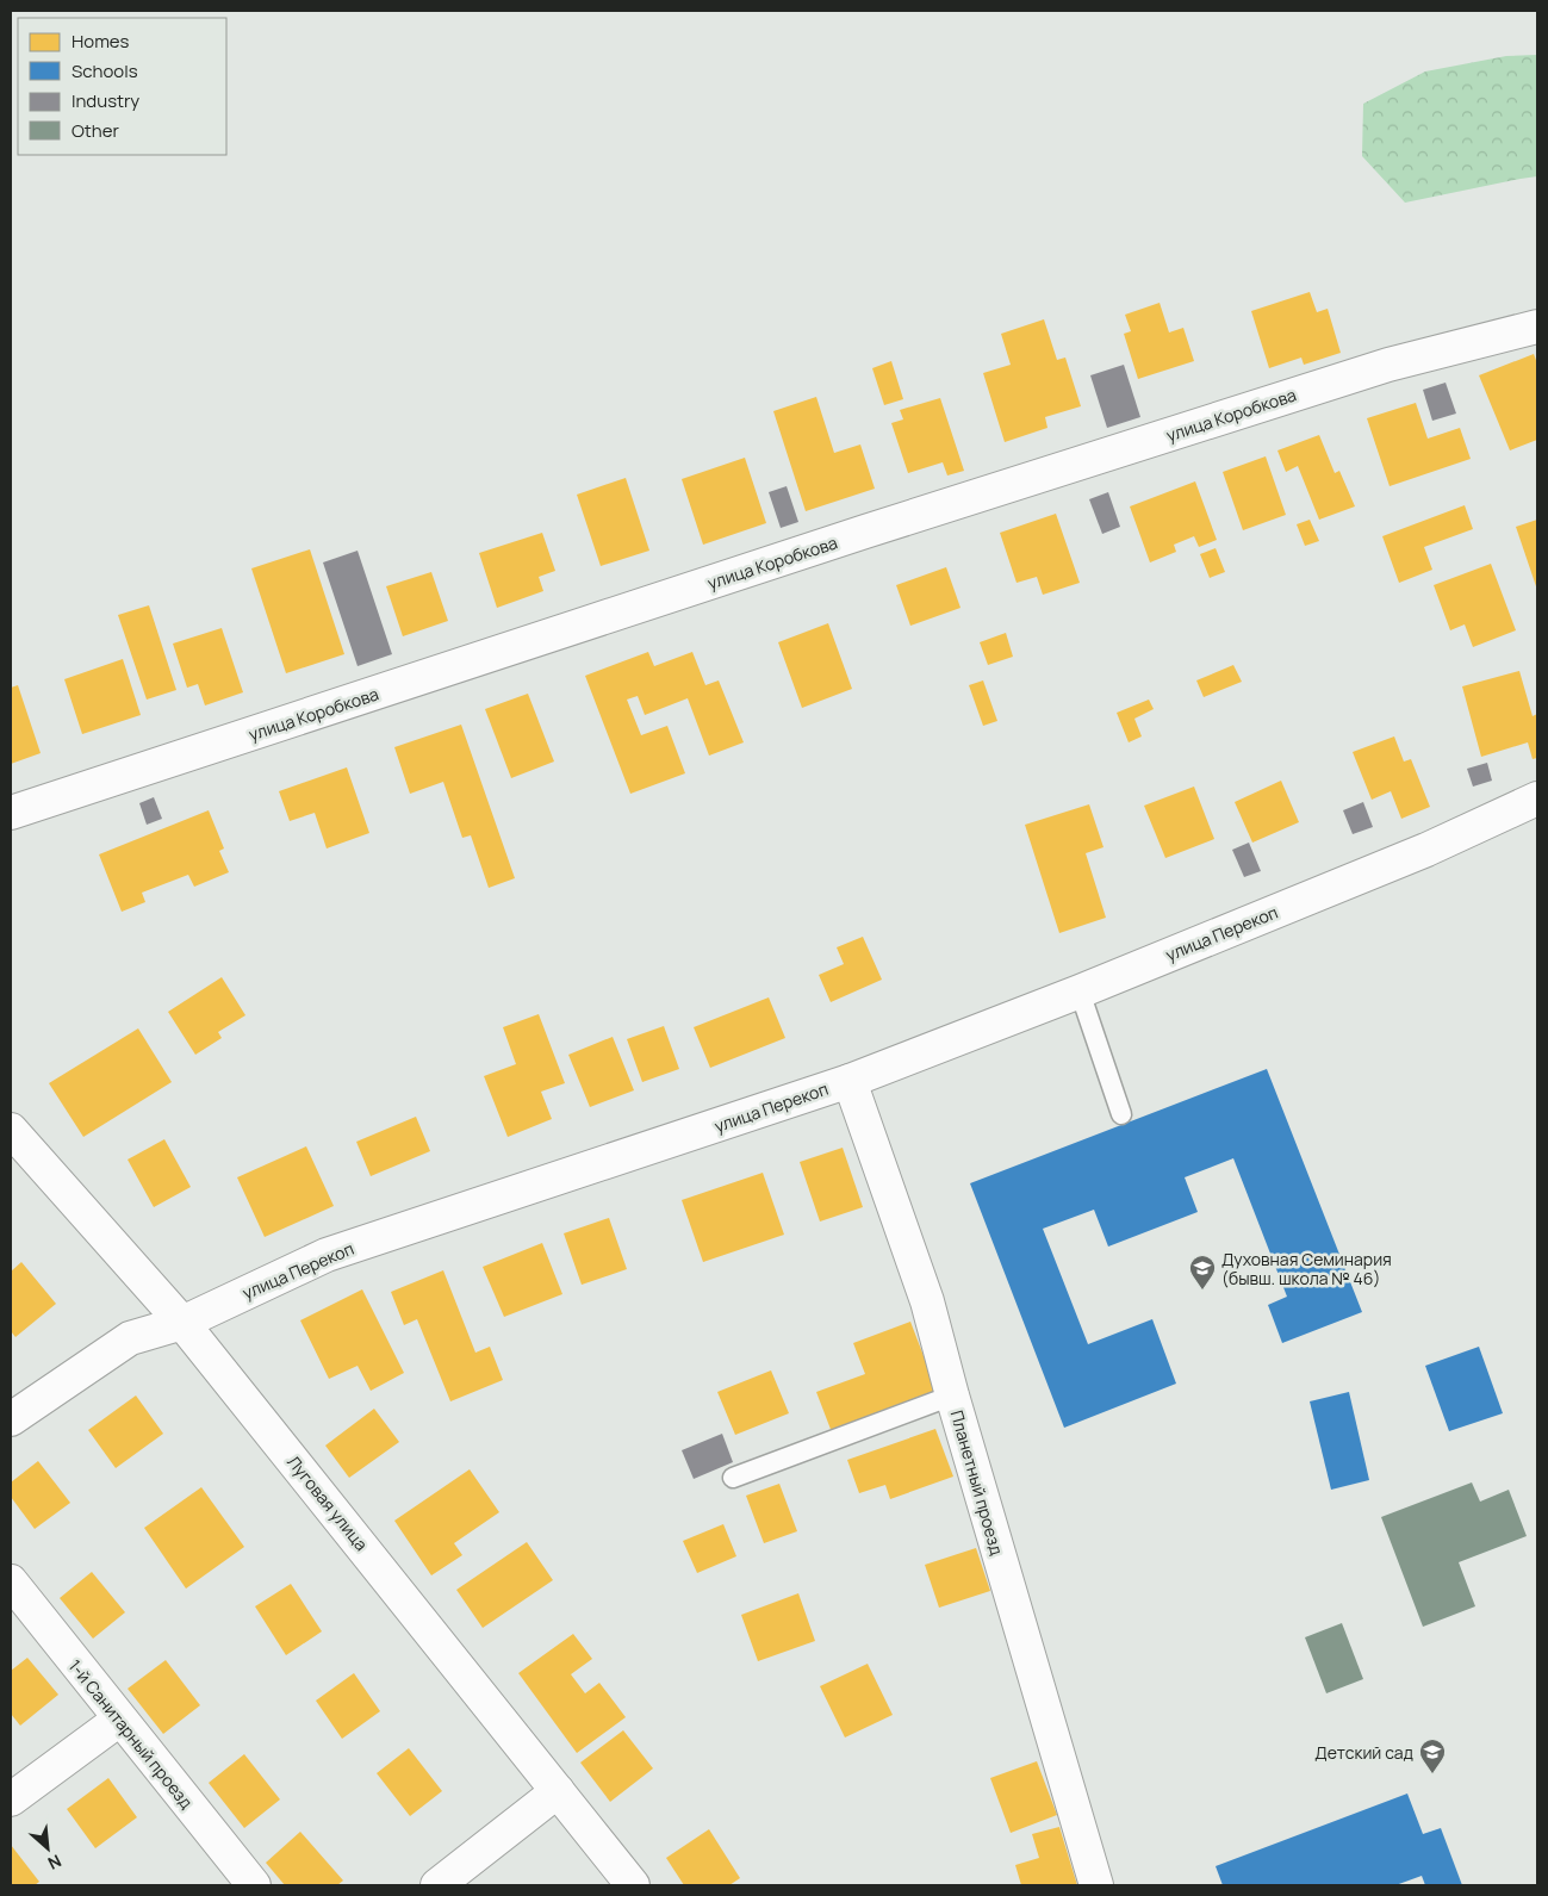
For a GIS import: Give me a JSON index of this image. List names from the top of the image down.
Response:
{
  "streets": {
    "street": [
      "улица Коробкова",
      "улица Перекоп",
      "Планетный проезд",
      "Луговая улица",
      "1-й Санитарный проезд"
    ]
  },
  "crossings": [
    ["улица Перекоп", "Планетный проезд"],
    ["улица Перекоп", "Луговая улица"]
  ],
  "places": {
    "school or university": ["Духовная Семинария (бывш. школа № 46)", "Детский сад"]
  },
  "legend": [
    "Homes",
    "Schools",
    "Industry",
    "Other"
  ],
  "north": "bottom right"
}
